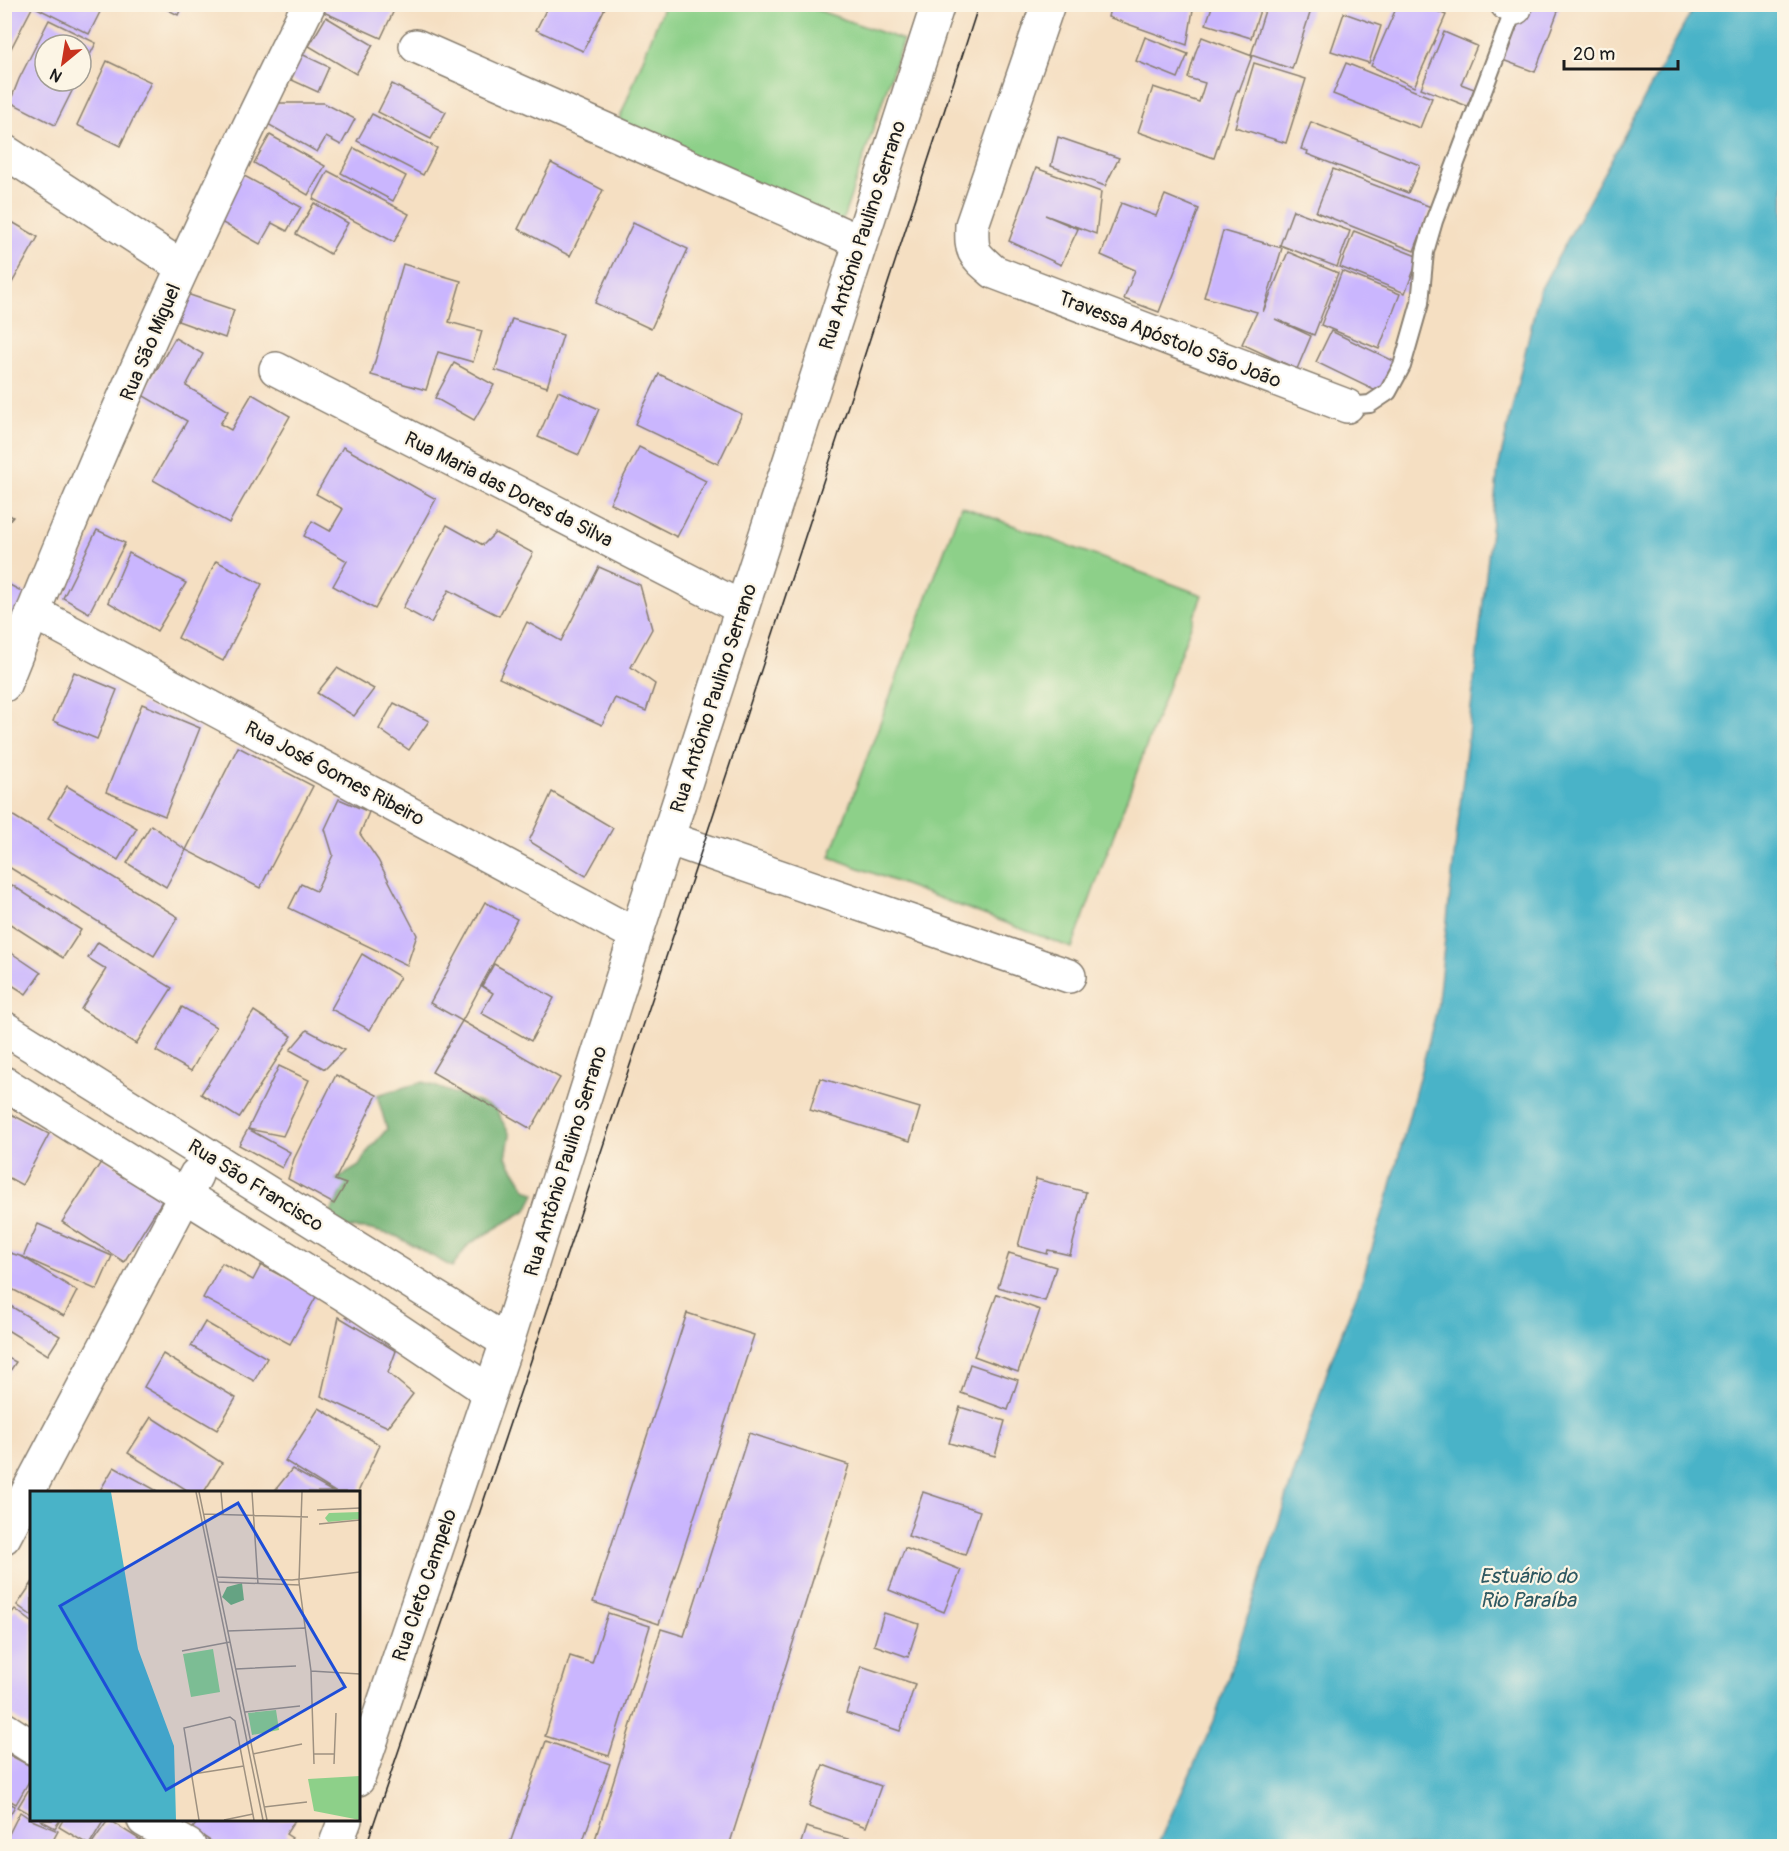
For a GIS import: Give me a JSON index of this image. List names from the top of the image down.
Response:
{
  "streets": {
    "street": [
      "Rua Antônio Paulino Serrano",
      "Travessa Apóstolo São João",
      "Rua São Miguel",
      "Rua Maria das Dores da Silva",
      "Rua José Gomes Ribeiro",
      "Rua São Francisco",
      "Rua Cleto Campelo"
    ]
  },
  "crossings": [
    ["Rua Antônio Paulino Serrano", "Rua Maria das Dores da Silva"],
    ["Rua Antônio Paulino Serrano", "Rua José Gomes Ribeiro"],
    ["Rua Antônio Paulino Serrano", "Rua São Francisco"],
    ["Rua Antônio Paulino Serrano", "Rua Cleto Campelo"],
    ["Rua São Miguel", "Rua José Gomes Ribeiro"]
  ],
  "water": ["Estuário do Rio Paraíba"],
  "scale_bar": "20 m",
  "north": "bottom left"
}
